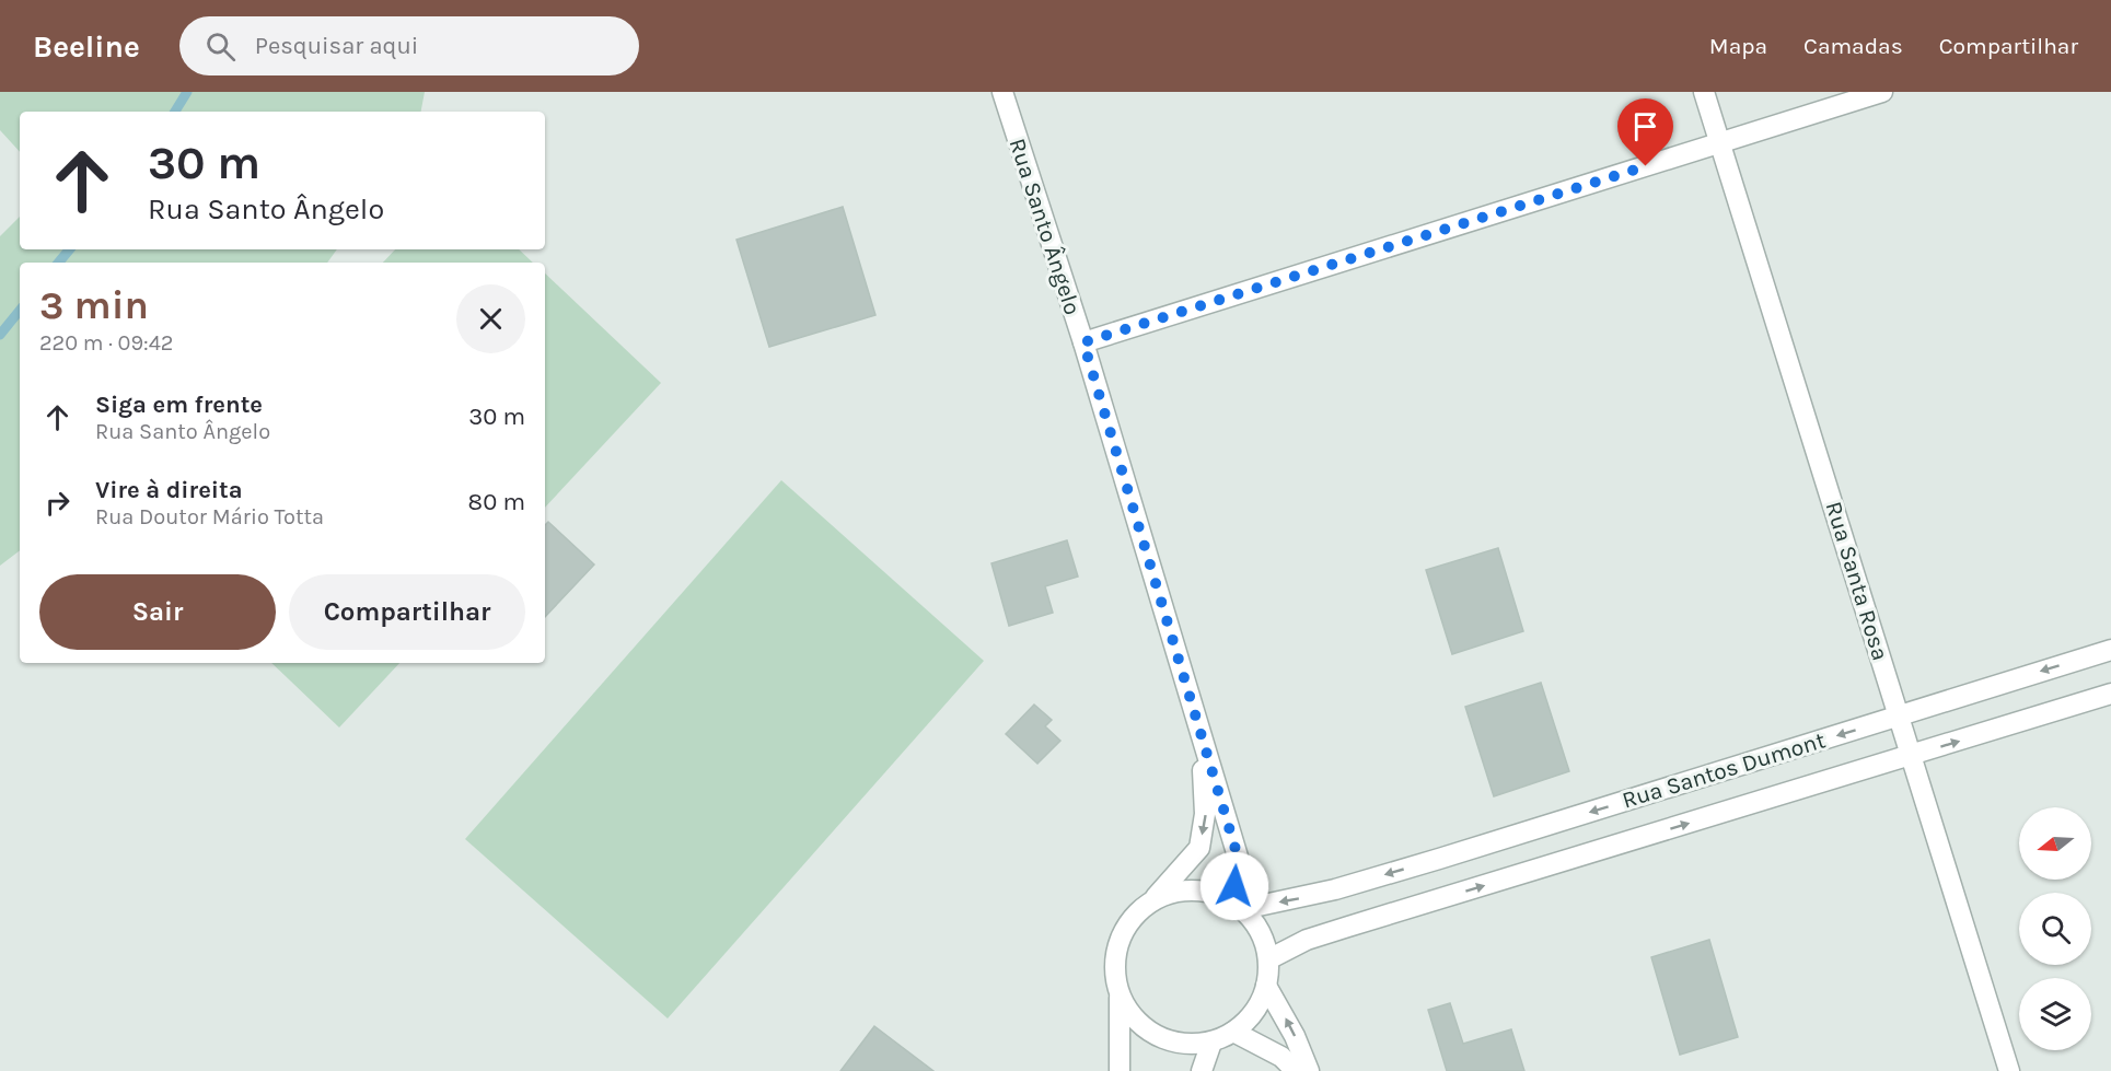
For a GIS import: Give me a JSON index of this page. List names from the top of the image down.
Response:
{
  "streets": {
    "street": ["Rua Santo Ângelo", "Rua Santa Rosa", "Rua Santos Dumont"]
  },
  "crossings": [
    ["Rua Santa Rosa", "Rua Santos Dumont"]
  ],
  "north": "left",
  "page": {
    "header": "Beeline",
    "search": "Pesquisar aqui",
    "nav": ["Mapa", "Camadas", "Compartilhar"],
    "turn": ["30 m", "Rua Santo Ângelo"],
    "heading": ["3 min", "220 m · 09:42"],
    "list": [
      {
        "name": "Siga em frente",
        "note": "Rua Santo Ângelo",
        "value": "30 m"
      },
      {
        "name": "Vire à direita",
        "note": "Rua Doutor Mário Totta",
        "value": "80 m"
      }
    ],
    "buttons": ["Sair", "Compartilhar"]
  }
}
